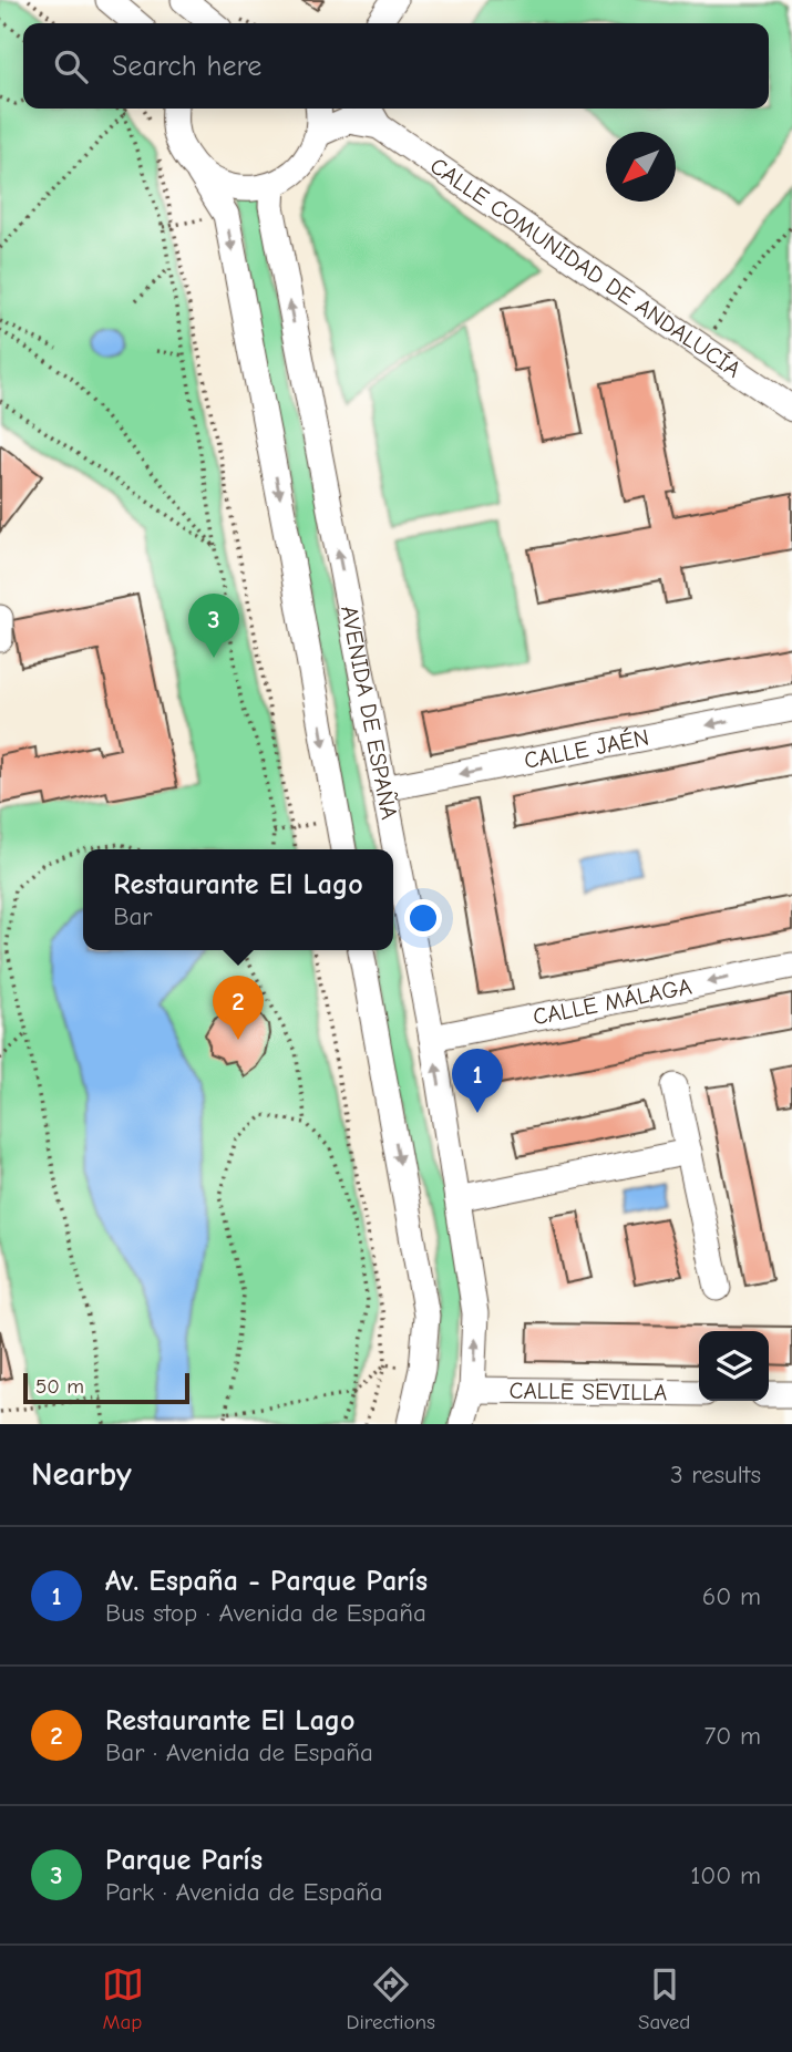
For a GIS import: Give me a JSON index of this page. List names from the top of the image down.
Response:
{
  "streets": {
    "street": [
      "CALLE COMUNIDAD DE ANDALUCÍA",
      "AVENIDA DE ESPAÑA",
      "CALLE JAÉN",
      "CALLE MÁLAGA",
      "CALLE SEVILLA"
    ]
  },
  "crossings": [
    ["AVENIDA DE ESPAÑA", "CALLE JAÉN"],
    ["AVENIDA DE ESPAÑA", "CALLE MÁLAGA"],
    ["AVENIDA DE ESPAÑA", "CALLE SEVILLA"]
  ],
  "one_way": ["CALLE JAÉN"],
  "scale_bar": "50 m",
  "north": "bottom left",
  "page": {
    "search": "Search here",
    "pins": ["3", "2", "1"],
    "popup": ["Restaurante El Lago", "Bar"],
    "scale": "50 m",
    "heading": ["Nearby", "3 results"],
    "list": [
      {
        "mark": "1",
        "name": "Av. España - Parque París",
        "note": "Bus stop · Avenida de España",
        "value": "60 m"
      },
      {
        "mark": "2",
        "name": "Restaurante El Lago",
        "note": "Bar · Avenida de España",
        "value": "70 m"
      },
      {
        "mark": "3",
        "name": "Parque París",
        "note": "Park · Avenida de España",
        "value": "100 m"
      }
    ],
    "nav": ["Map", "Directions", "Saved"]
  }
}
